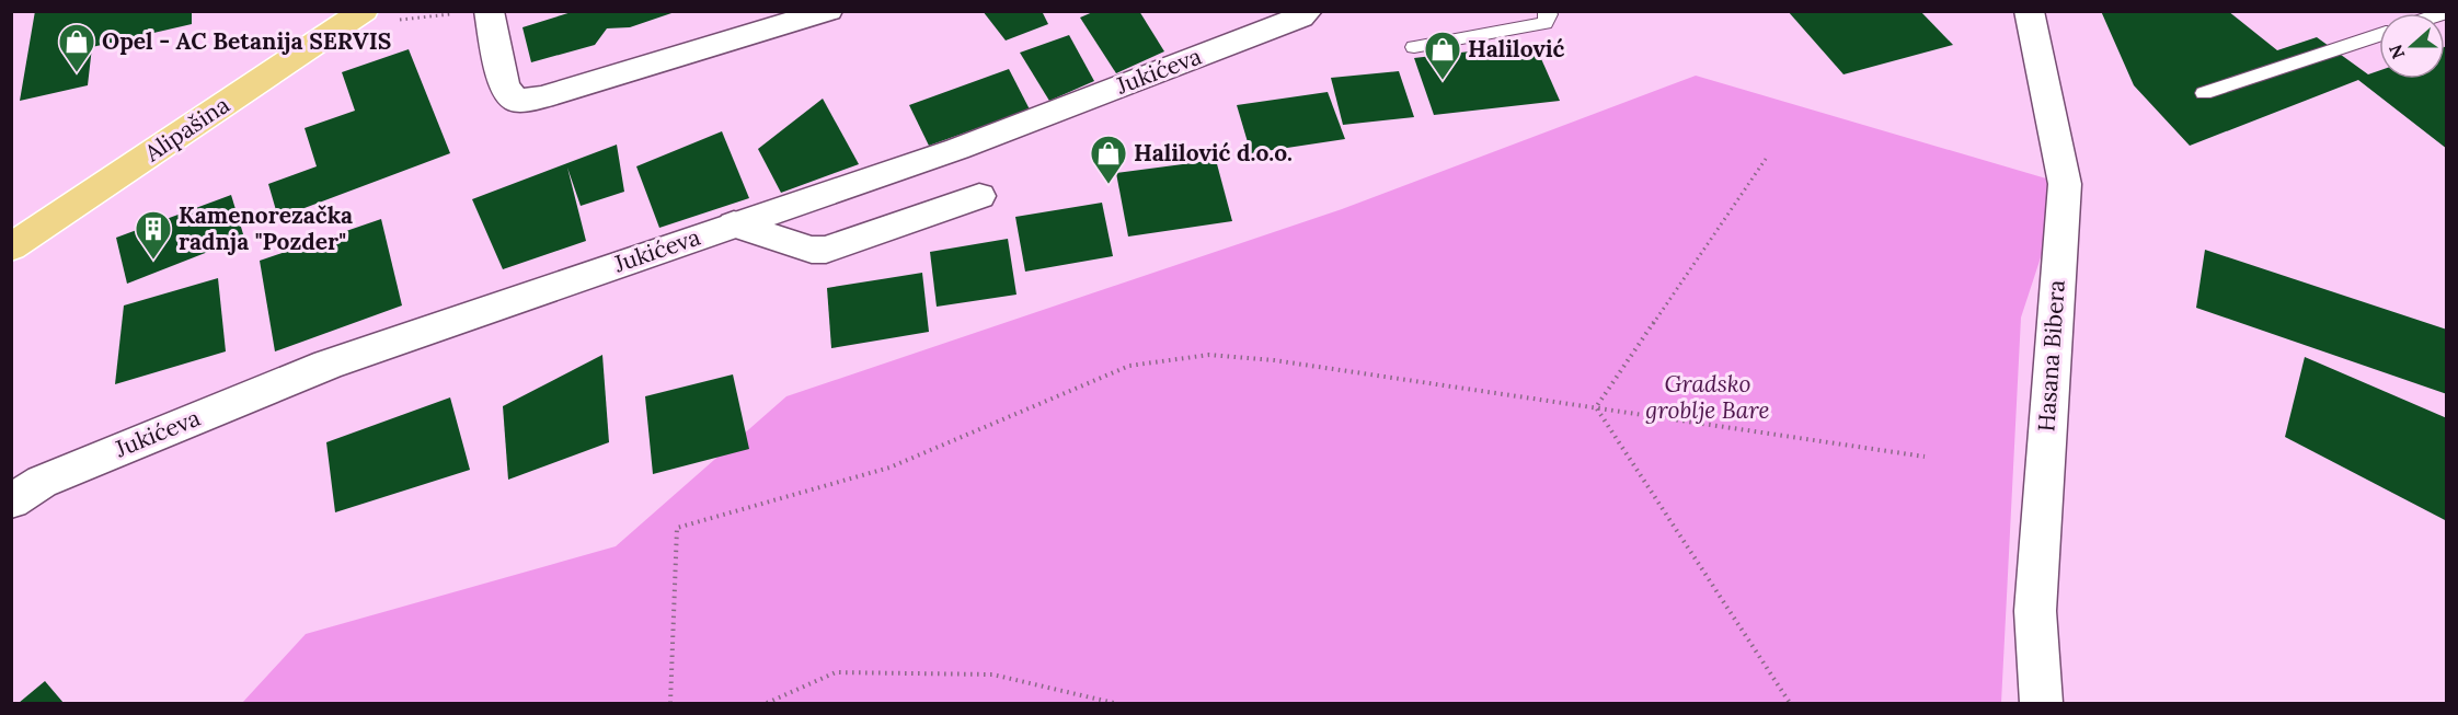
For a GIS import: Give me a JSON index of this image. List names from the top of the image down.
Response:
{
  "streets": {
    "main road": ["Alipašina"],
    "street": ["Jukićeva", "Hasana Bibera"]
  },
  "parks": ["Gradsko groblje Bare"],
  "places": {
    "shop": ["Opel - AC Betanija SERVIS", "Halilović", "Halilović d.o.o."],
    "building": ["Kamenorezačka radnja \"Pozder\""]
  },
  "north": "left"
}
